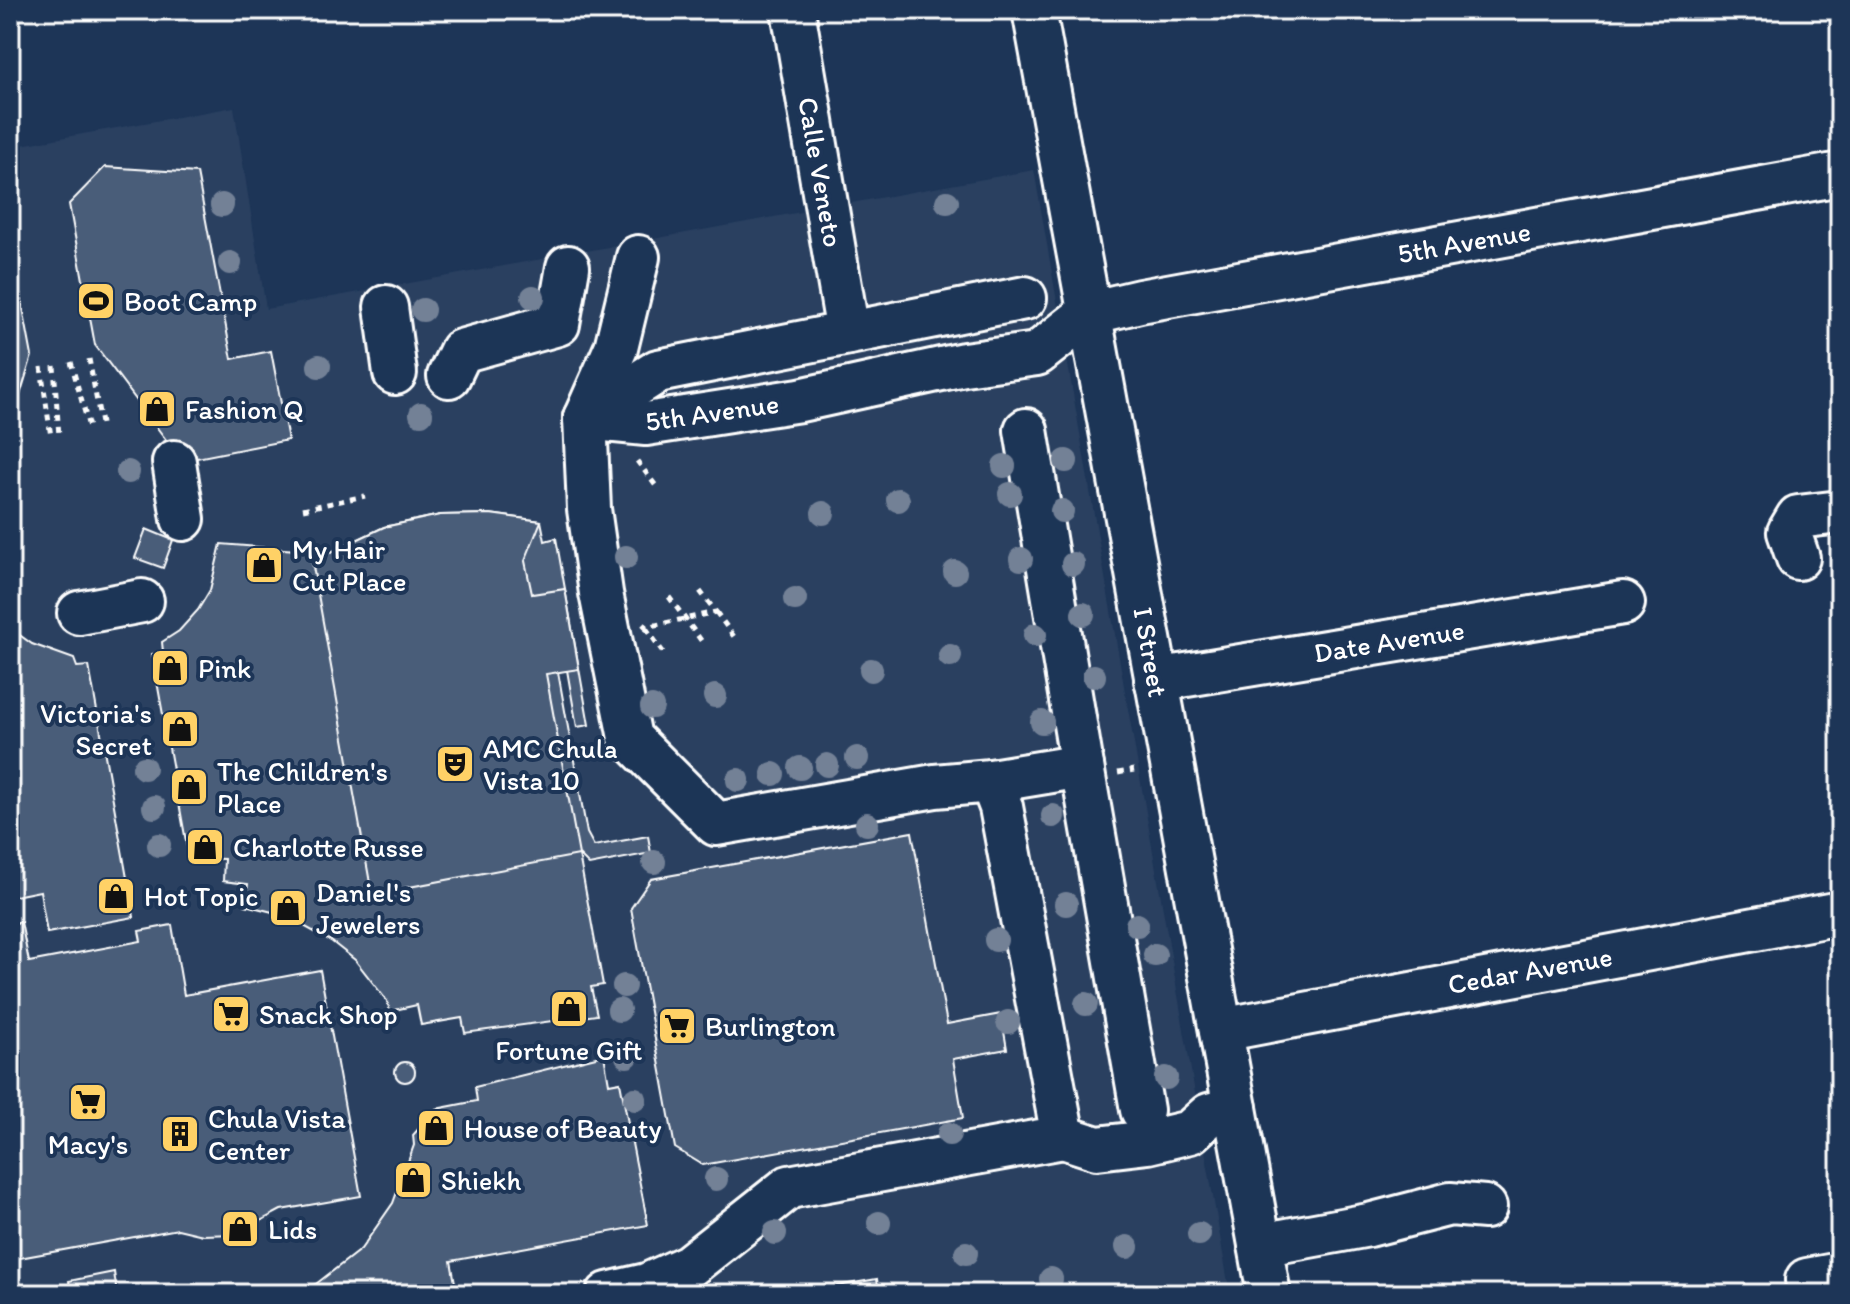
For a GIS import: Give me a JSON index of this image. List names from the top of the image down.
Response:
{
  "streets": {
    "street": [
      "Calle Veneto",
      "5th Avenue",
      "Date Avenue",
      "I Street",
      "Cedar Avenue"
    ]
  },
  "crossings": [
    ["Calle Veneto", "5th Avenue"],
    ["5th Avenue", "I Street"],
    ["Date Avenue", "I Street"],
    ["I Street", "Cedar Avenue"]
  ],
  "places": {
    "sports": ["Boot Camp"],
    "shop": [
      "Fashion Q",
      "My Hair Cut Place",
      "Pink",
      "Victoria's Secret",
      "The Children's Place",
      "Charlotte Russe",
      "Hot Topic",
      "Daniel's Jewelers",
      "Fortune Gift",
      "House of Beauty",
      "Shiekh",
      "Lids"
    ],
    "theatre": ["AMC Chula Vista 10"],
    "supermarket": ["Snack Shop", "Burlington", "Macy's"],
    "building": ["Chula Vista Center"]
  }
}
